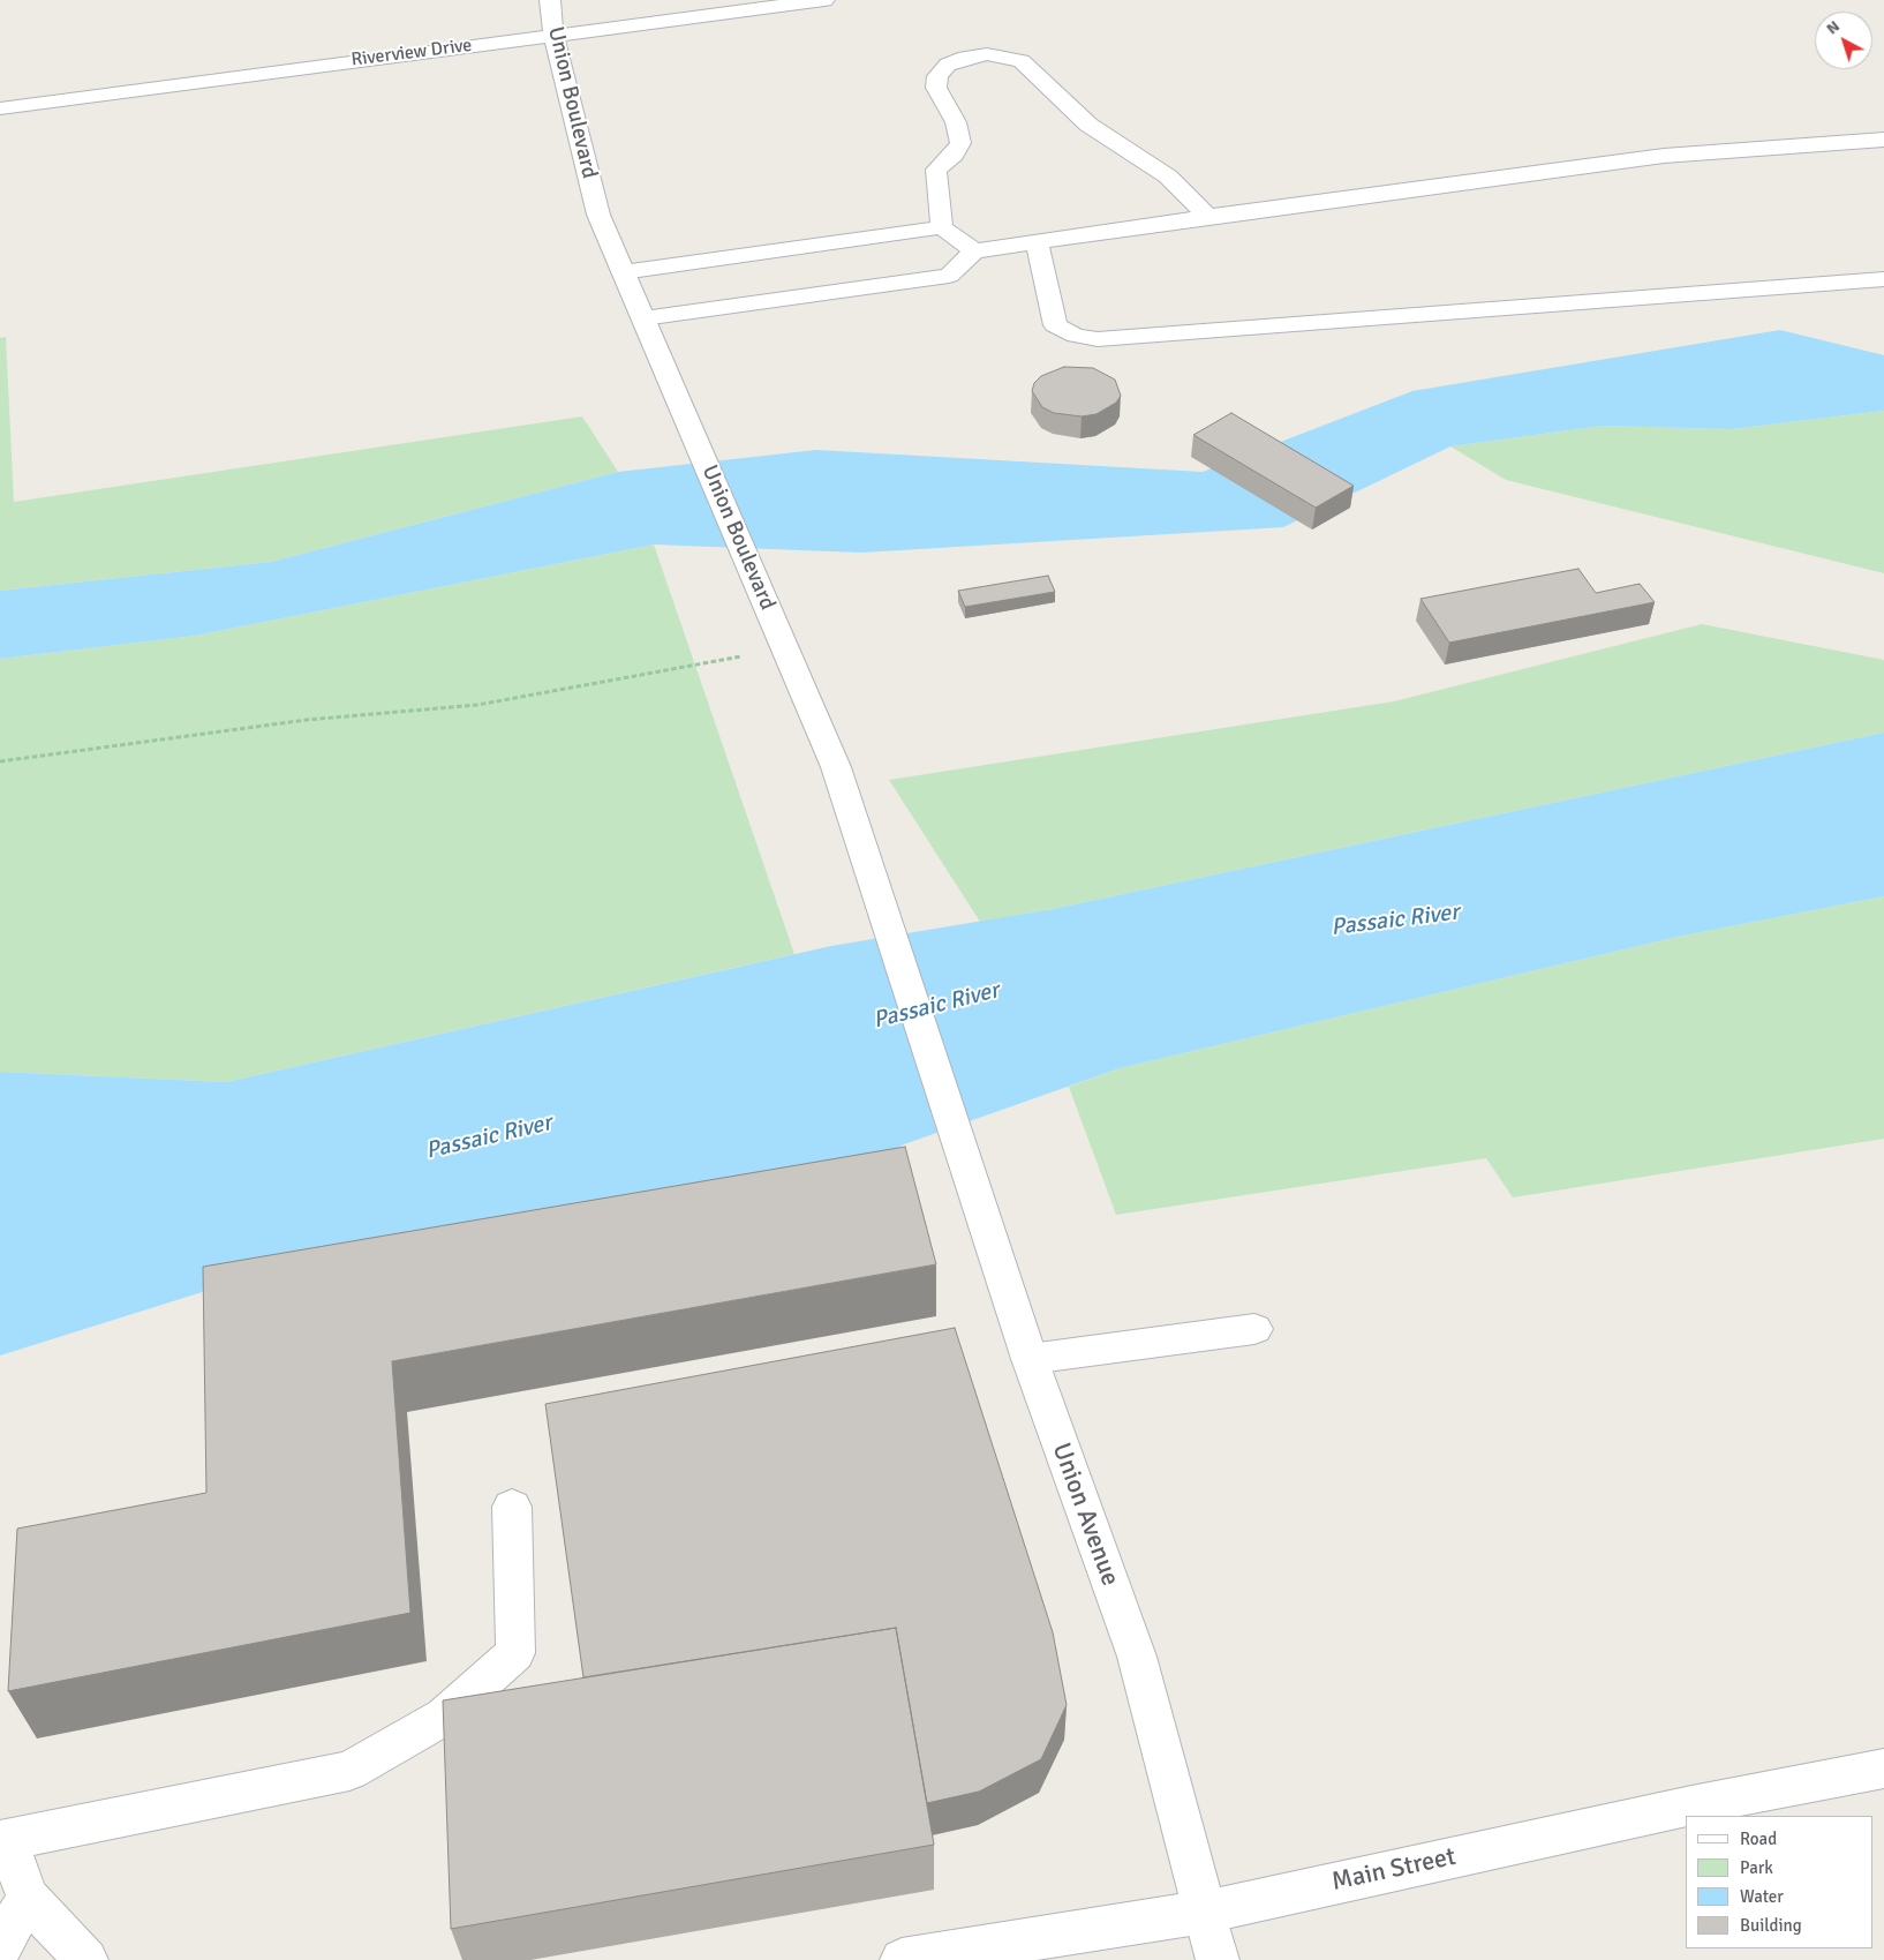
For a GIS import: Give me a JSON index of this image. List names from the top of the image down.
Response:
{
  "streets": {
    "main road": [
      "Riverview Drive",
      "Union Boulevard",
      "Union Avenue",
      "Main Street"
    ]
  },
  "crossings": [
    ["Riverview Drive", "Union Boulevard"],
    ["Union Boulevard", "Union Avenue"],
    ["Union Avenue", "Main Street"]
  ],
  "water": ["Passaic River"],
  "legend": [
    "Road",
    "Park",
    "Water",
    "Building"
  ],
  "north": "top left"
}
